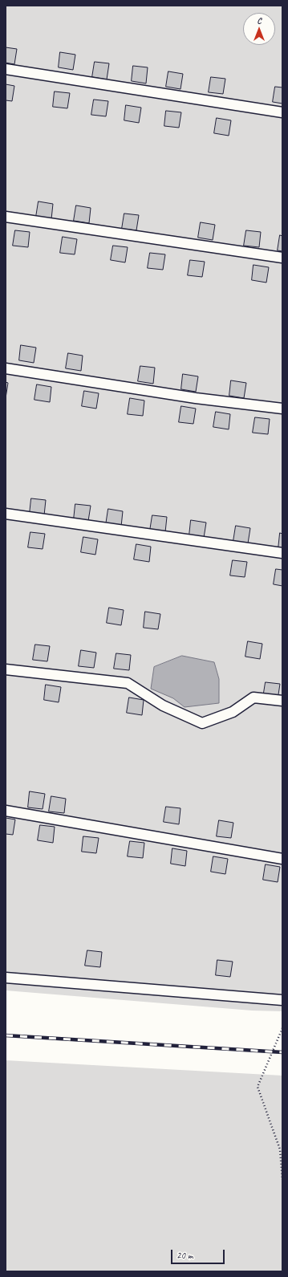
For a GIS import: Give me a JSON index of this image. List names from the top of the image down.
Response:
{
  "scale_bar": "20 m",
  "north": "top"
}
